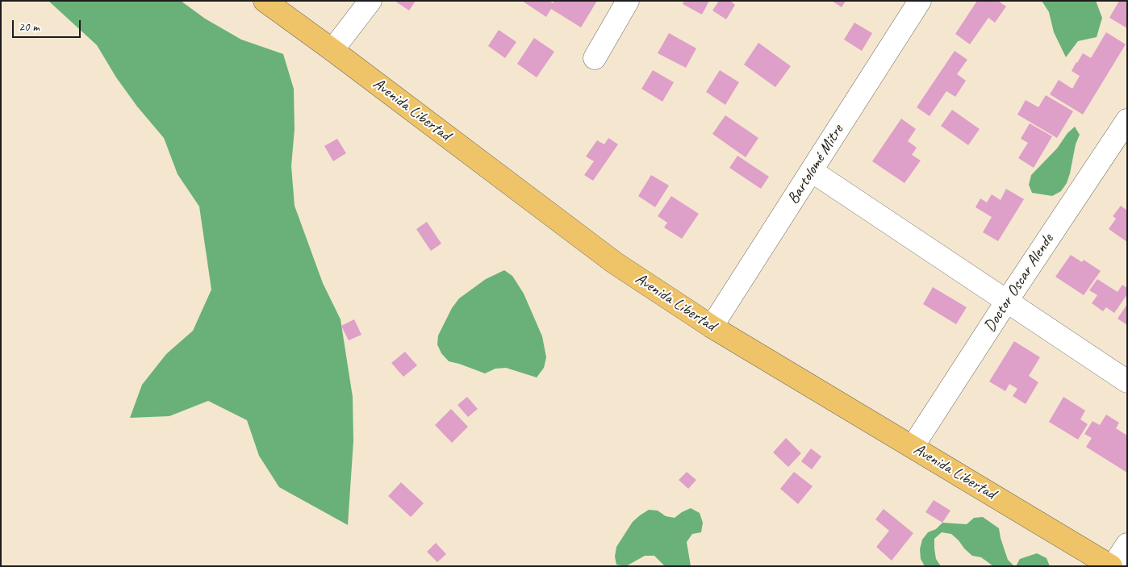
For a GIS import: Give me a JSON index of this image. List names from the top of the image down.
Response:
{
  "streets": {
    "main road": ["Avenida Libertad"],
    "street": ["Bartolomé Mitre", "Doctor Oscar Alende"]
  },
  "crossings": [
    ["Avenida Libertad", "Bartolomé Mitre"],
    ["Avenida Libertad", "Doctor Oscar Alende"]
  ],
  "scale_bar": "20 m"
}
